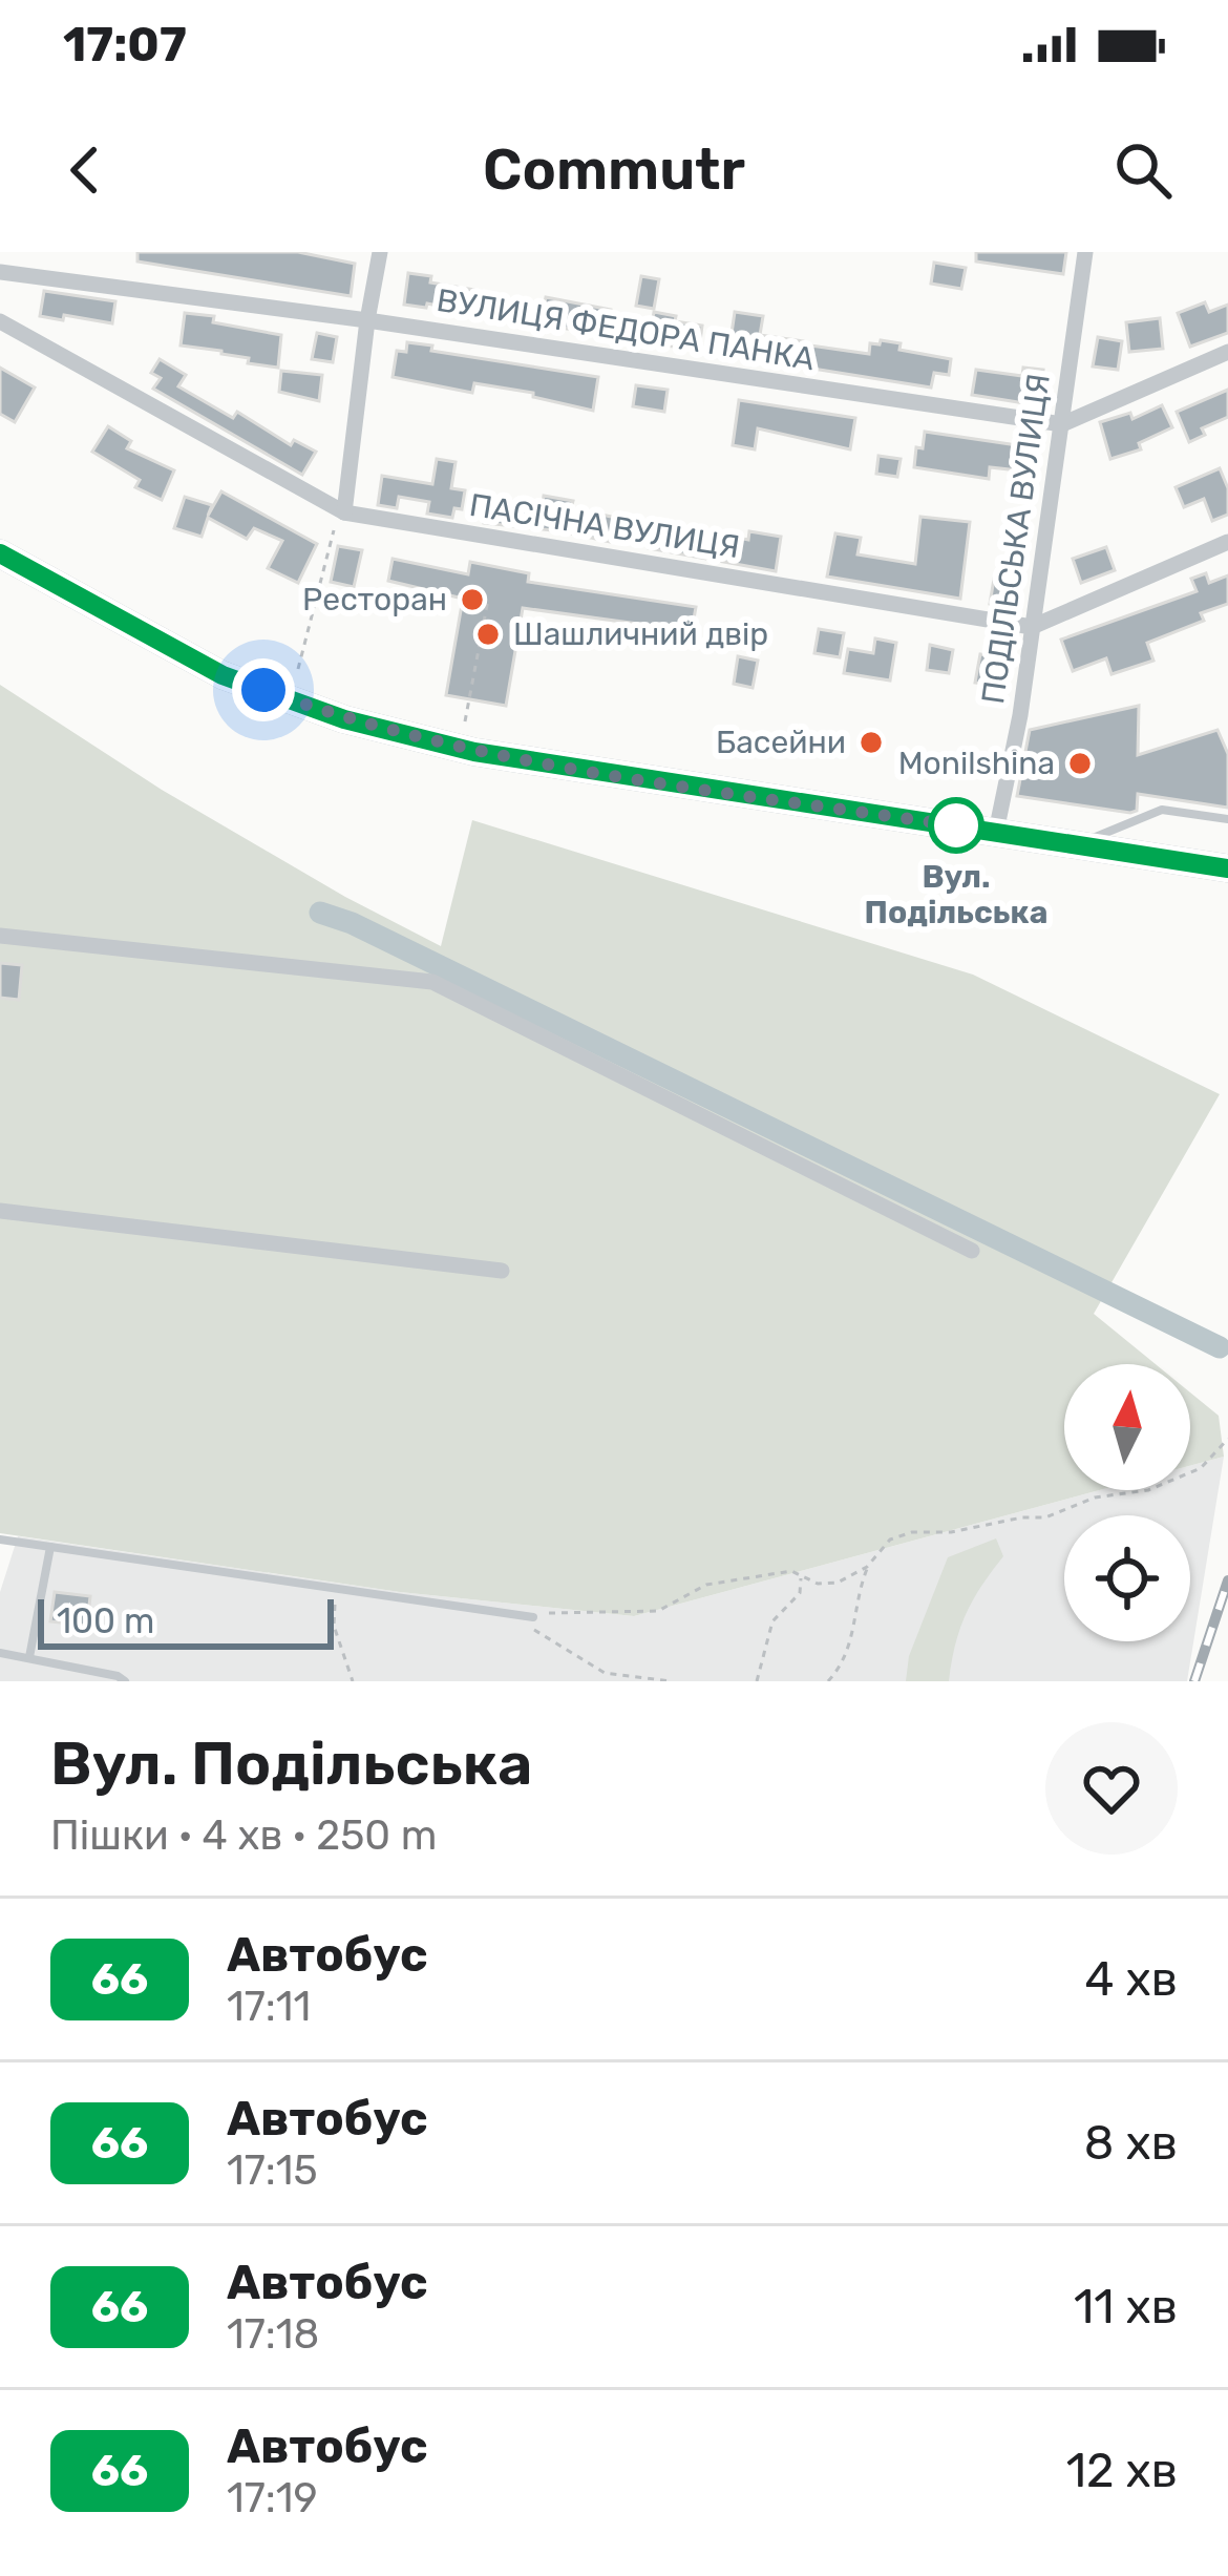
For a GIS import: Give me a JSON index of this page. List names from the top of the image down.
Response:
{
  "streets": {
    "street": ["ВУЛИЦЯ ФЕДОРА ПАНКА", "ПАСІЧНА ВУЛИЦЯ", "ПОДІЛЬСЬКА ВУЛИЦЯ"]
  },
  "crossings": [
    ["ВУЛИЦЯ ФЕДОРА ПАНКА", "ПОДІЛЬСЬКА ВУЛИЦЯ"],
    ["ПАСІЧНА ВУЛИЦЯ", "ПОДІЛЬСЬКА ВУЛИЦЯ"]
  ],
  "places": [
    "Ресторан",
    "Шашличний двір",
    "Басейни",
    "Monilshina",
    "Вул. Подільська"
  ],
  "lines": ["bus line 66"],
  "scale_bar": "100 m",
  "north": "top",
  "page": {
    "status": "17:07",
    "header": "Commutr",
    "scale": "100 m",
    "heading": ["Вул. Подільська", "Пішки · 4 хв · 250 m"],
    "list": [
      {
        "mark": "66",
        "name": "Автобус",
        "note": "17:11",
        "value": "4 хв"
      },
      {
        "mark": "66",
        "name": "Автобус",
        "note": "17:15",
        "value": "8 хв"
      },
      {
        "mark": "66",
        "name": "Автобус",
        "note": "17:18",
        "value": "11 хв"
      },
      {
        "mark": "66",
        "name": "Автобус",
        "note": "17:19",
        "value": "12 хв"
      }
    ]
  }
}
